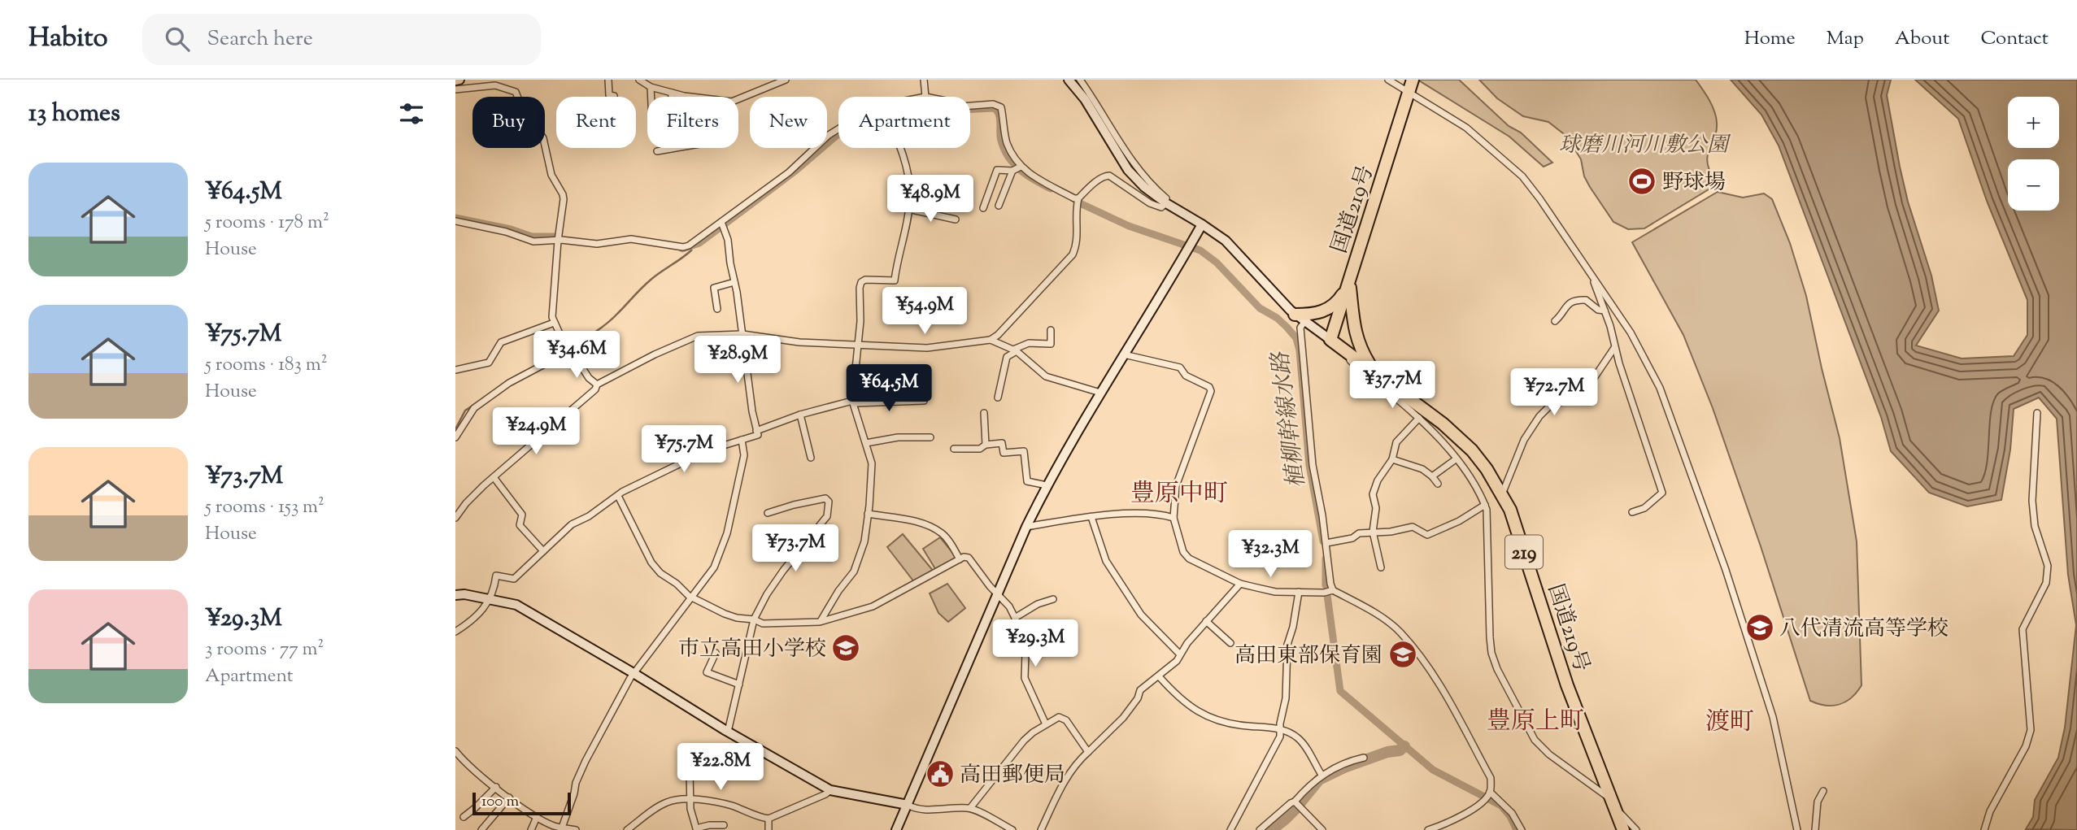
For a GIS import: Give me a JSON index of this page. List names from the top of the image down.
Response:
{
  "streets": {
    "highway": ["国道219号", "219"]
  },
  "districts": ["豊原中町", "豊原上町", "渡町"],
  "water": ["植柳幹線水路"],
  "parks": ["球磨川河川敷公園"],
  "places": {
    "sports": ["野球場"],
    "school or university": ["八代清流高等学校", "市立高田小学校", "高田東部保育園"],
    "public building": ["高田郵便局"]
  },
  "scale_bar": "100 m",
  "page": {
    "header": "Habito",
    "search": "Search here",
    "nav": [
      "Home",
      "Map",
      "About",
      "Contact"
    ],
    "heading": "13 homes",
    "map_buttons": ["+", "−"],
    "chip": [
      "Buy",
      "Rent",
      "Filters",
      "New",
      "Apartment"
    ],
    "list": [
      {
        "name": "¥64.5M",
        "note": "5 rooms · 178 m² · House"
      },
      {
        "name": "¥75.7M",
        "note": "5 rooms · 183 m² · House"
      },
      {
        "name": "¥73.7M",
        "note": "5 rooms · 153 m² · House"
      },
      {
        "name": "¥29.3M",
        "note": "3 rooms · 77 m² · Apartment"
      }
    ],
    "price": [
      "¥48.9M",
      "¥54.9M",
      "¥34.6M",
      "¥28.9M",
      "¥37.7M",
      "¥64.5M",
      "¥72.7M",
      "¥24.9M",
      "¥75.7M",
      "¥73.7M",
      "¥32.3M",
      "¥29.3M",
      "¥22.8M"
    ],
    "scale": "100 m"
  }
}
